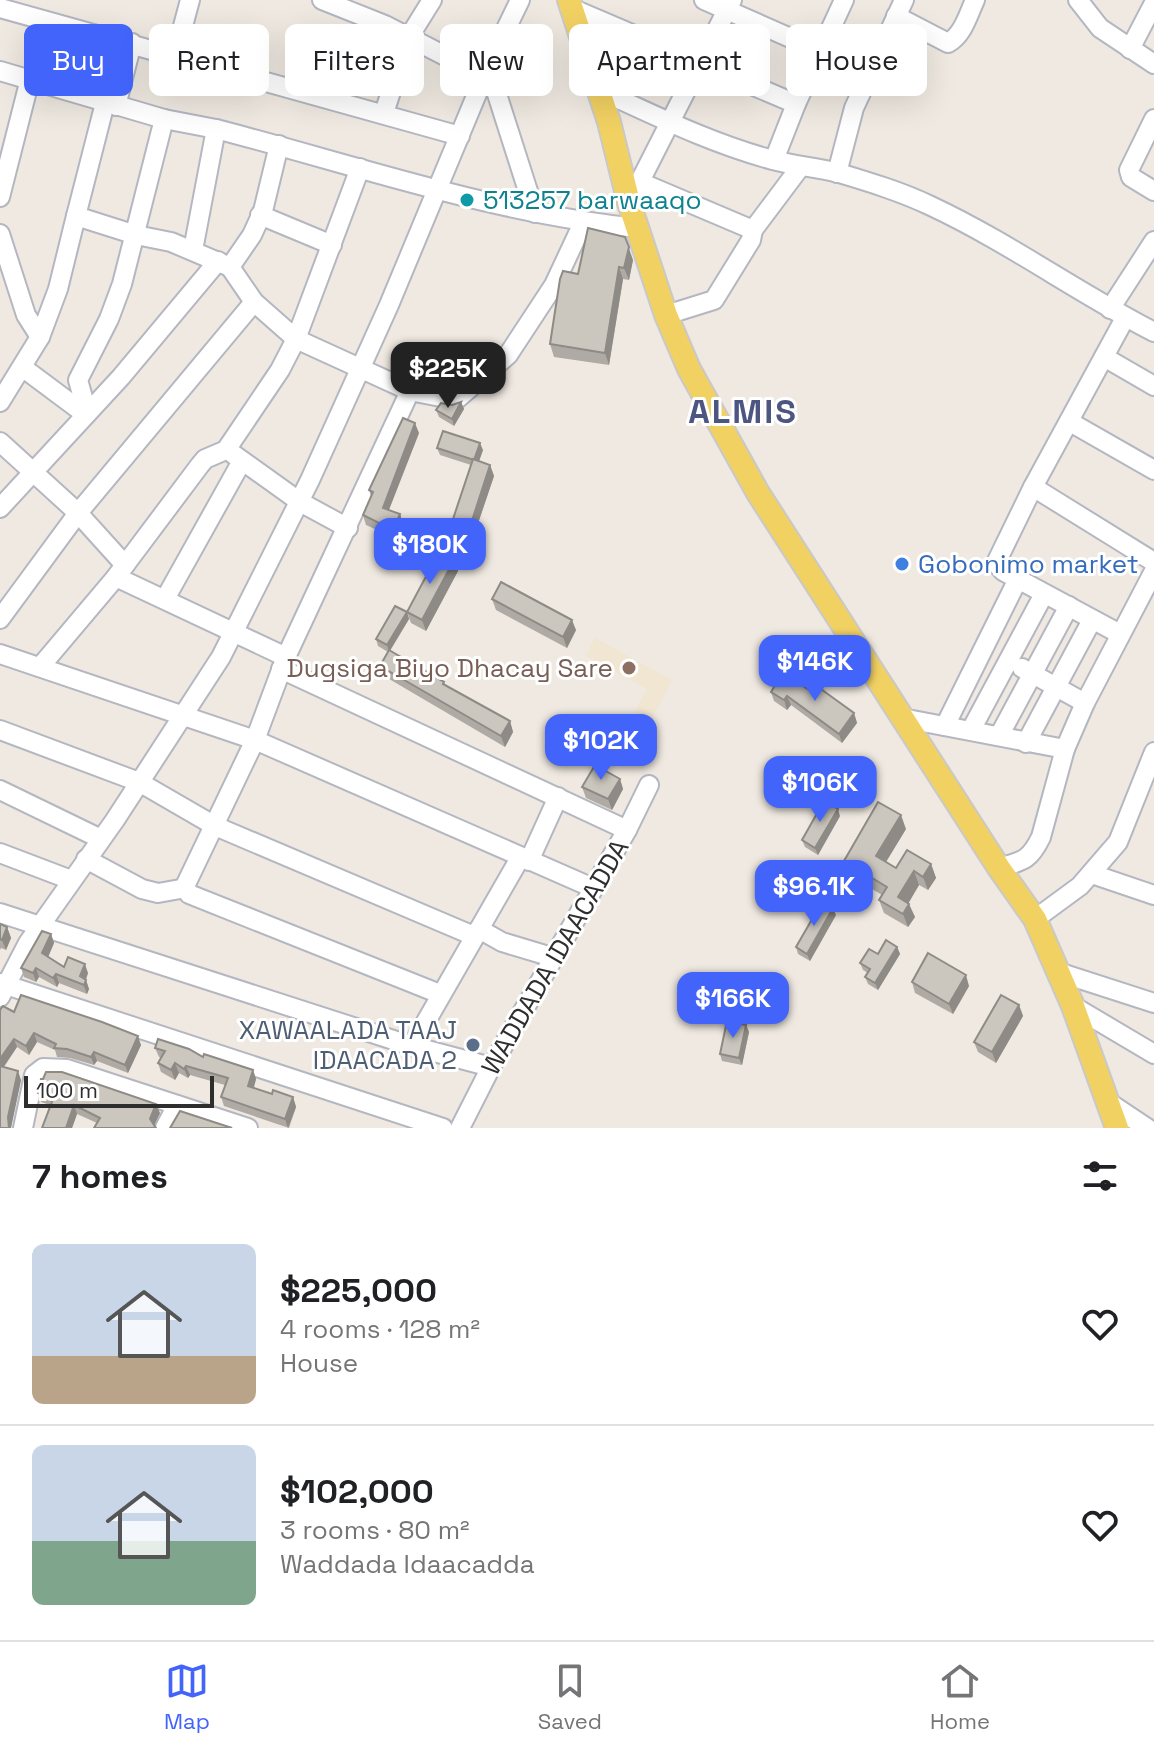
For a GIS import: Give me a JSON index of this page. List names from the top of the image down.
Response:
{
  "streets": {
    "street": ["WADDADA IDAACADDA"]
  },
  "districts": ["ALMIS"],
  "places": [
    "513257 barwaaqo",
    "Gobonimo market",
    "Dugsiga Biyo Dhacay Sare",
    "XAWAALADA TAAJ IDAACADA 2"
  ],
  "scale_bar": "100 m",
  "page": {
    "chip": [
      "Buy",
      "Rent",
      "Filters",
      "New",
      "Apartment",
      "House"
    ],
    "price": [
      "$225K",
      "$180K",
      "$146K",
      "$102K",
      "$106K",
      "$96.1K",
      "$166K"
    ],
    "scale": "100 m",
    "heading": "7 homes",
    "list": [
      {
        "name": "$225,000",
        "note": "4 rooms · 128 m² · House"
      },
      {
        "name": "$102,000",
        "note": "3 rooms · 80 m² · Waddada Idaacadda"
      }
    ],
    "tabs": ["Map", "Saved", "Home"]
  }
}
